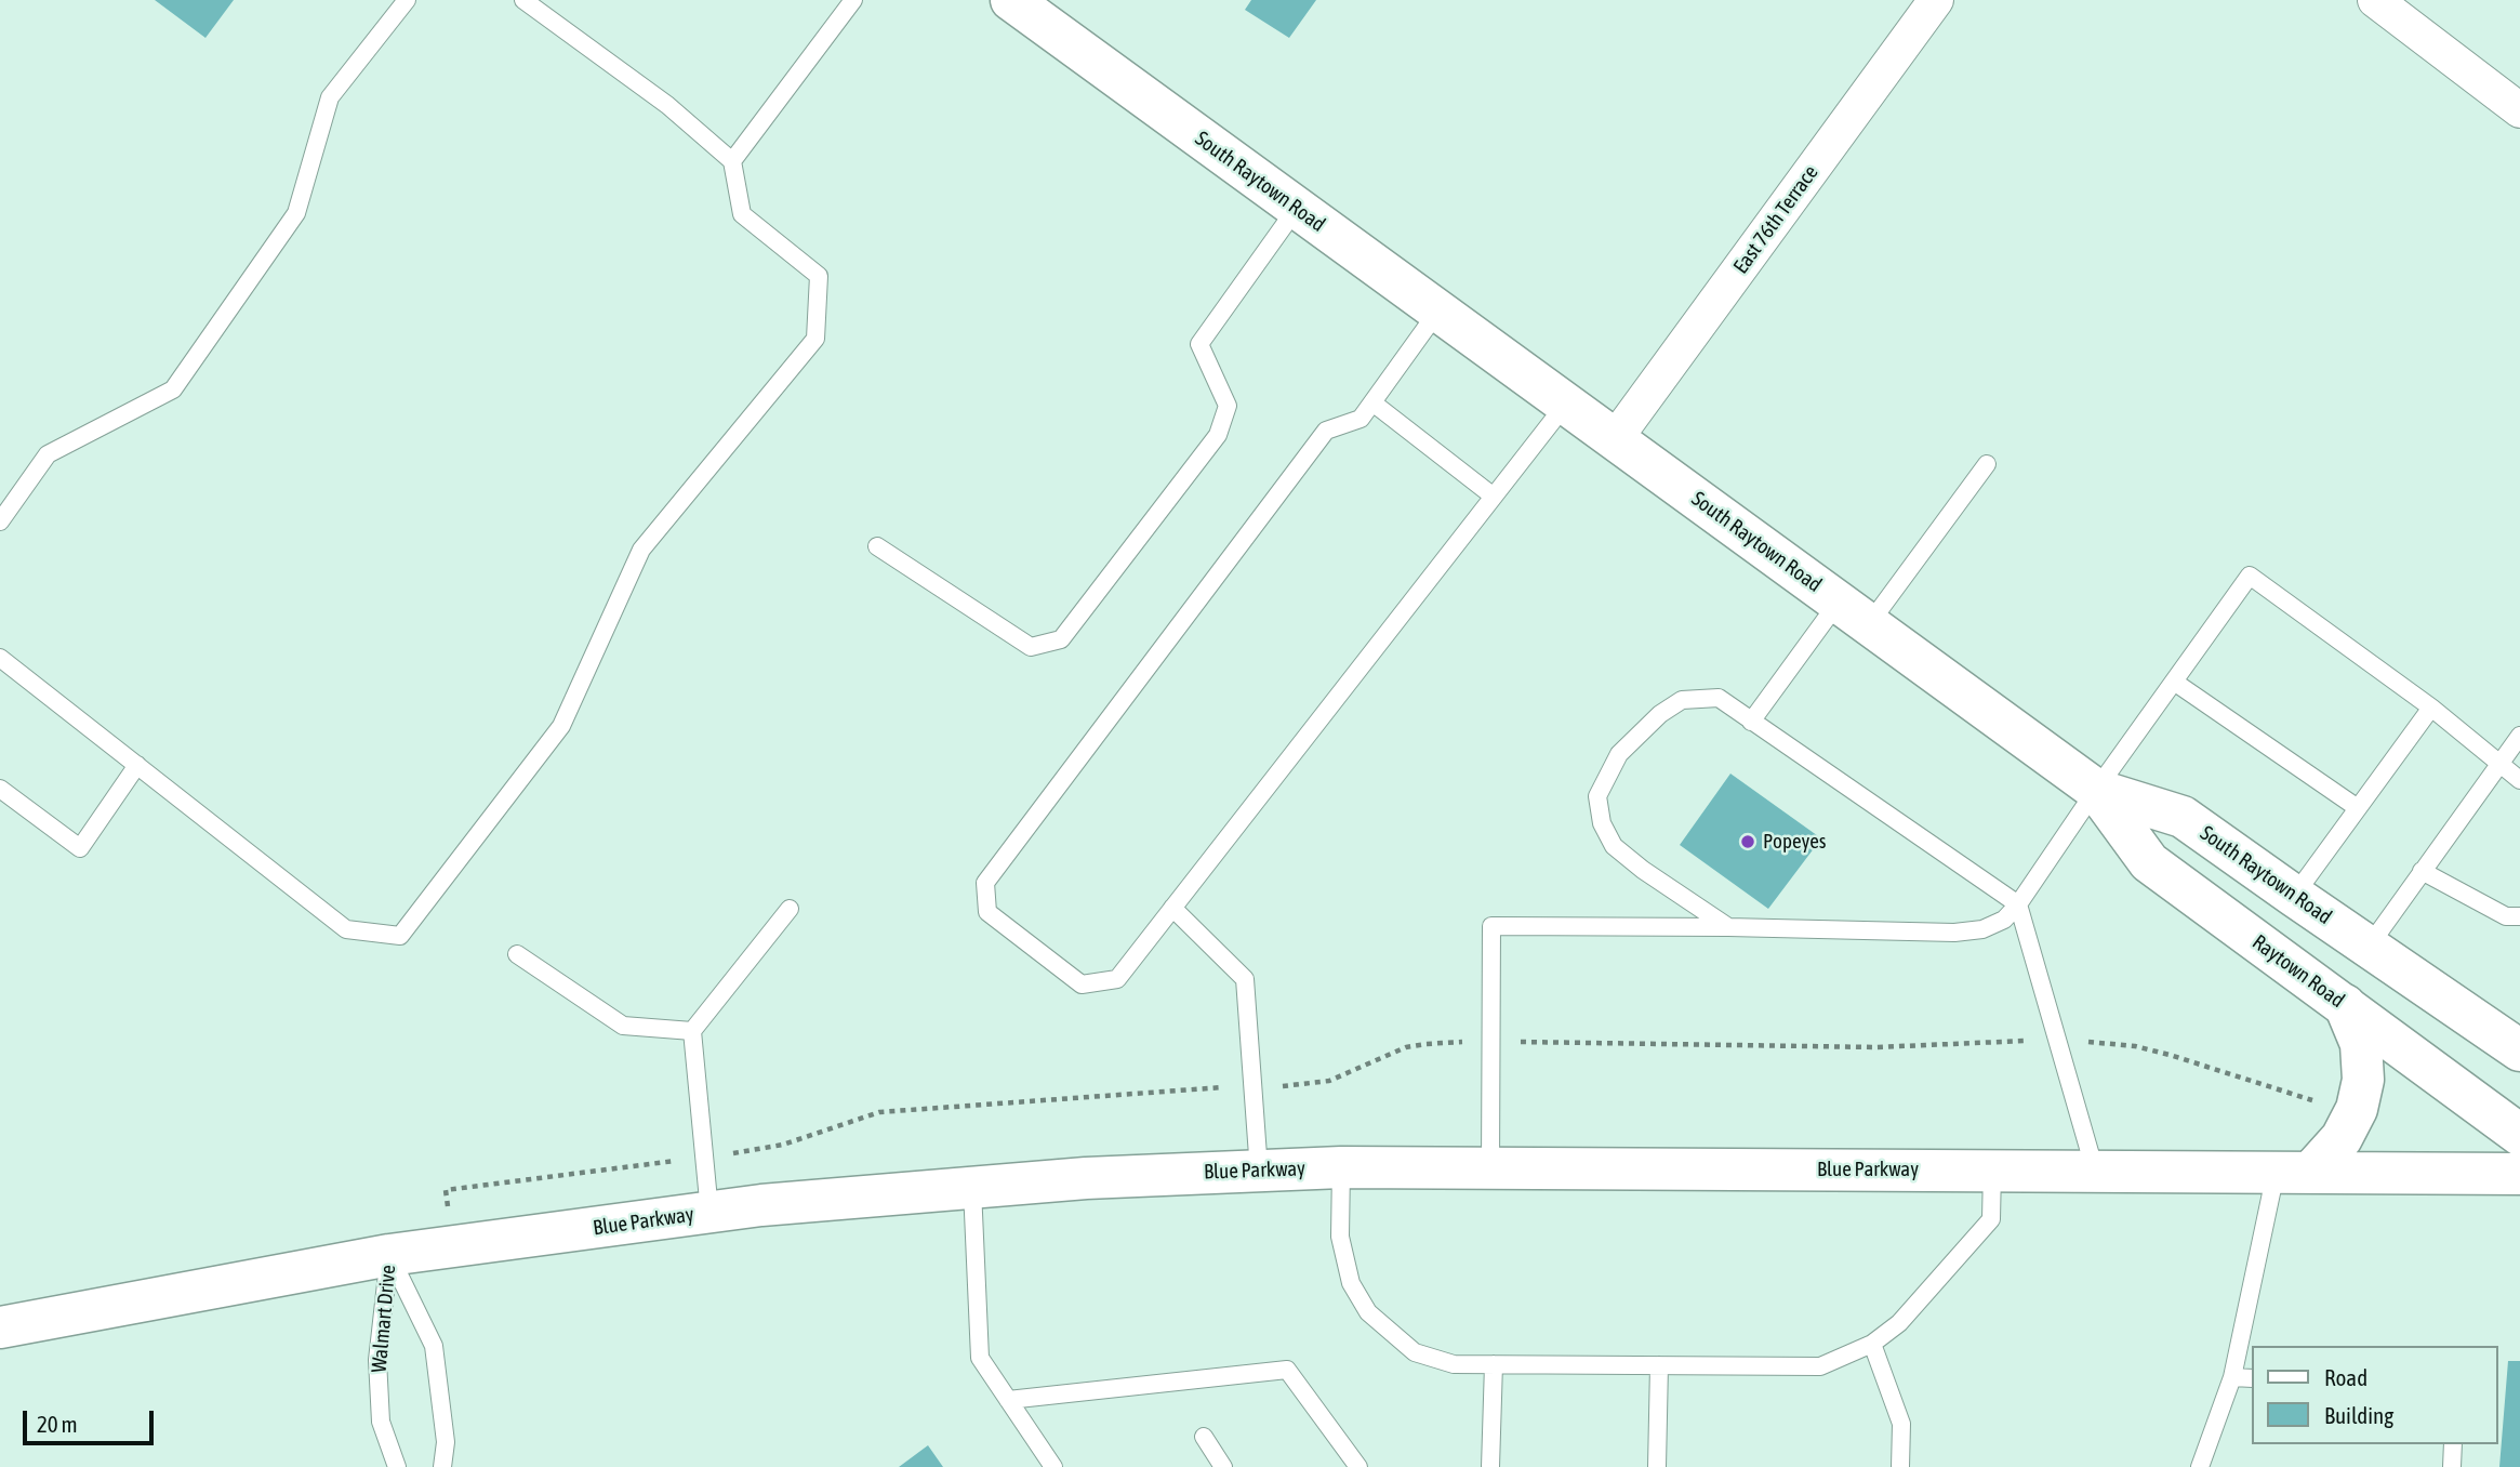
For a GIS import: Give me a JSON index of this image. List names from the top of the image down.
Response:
{
  "streets": {
    "main road": ["South Raytown Road", "Raytown Road", "Blue Parkway"],
    "street": ["East 76th Terrace"],
    "lane": ["Walmart Drive"]
  },
  "crossings": [
    ["South Raytown Road", "East 76th Terrace"],
    ["South Raytown Road", "Raytown Road"],
    ["Blue Parkway", "Walmart Drive"]
  ],
  "places": ["Popeyes"],
  "legend": ["Road", "Building"],
  "scale_bar": "20 m"
}
